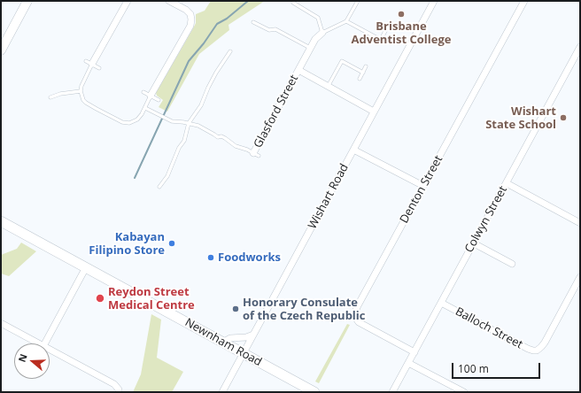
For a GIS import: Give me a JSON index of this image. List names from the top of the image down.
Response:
{
  "streets": {
    "main road": ["Newnham Road"],
    "street": [
      "Glasford Street",
      "Denton Street",
      "Wishart Road",
      "Colwyn Street",
      "Balloch Street"
    ]
  },
  "crossings": [
    ["Denton Street", "Colwyn Street"],
    ["Wishart Road", "Newnham Road"],
    ["Colwyn Street", "Balloch Street"]
  ],
  "places": [
    "Brisbane Adventist College",
    "Wishart State School",
    "Kabayan Filipino Store",
    "Foodworks",
    "Reydon Street Medical Centre",
    "Honorary Consulate of the Czech Republic"
  ],
  "scale_bar": "100 m",
  "north": "left"
}
